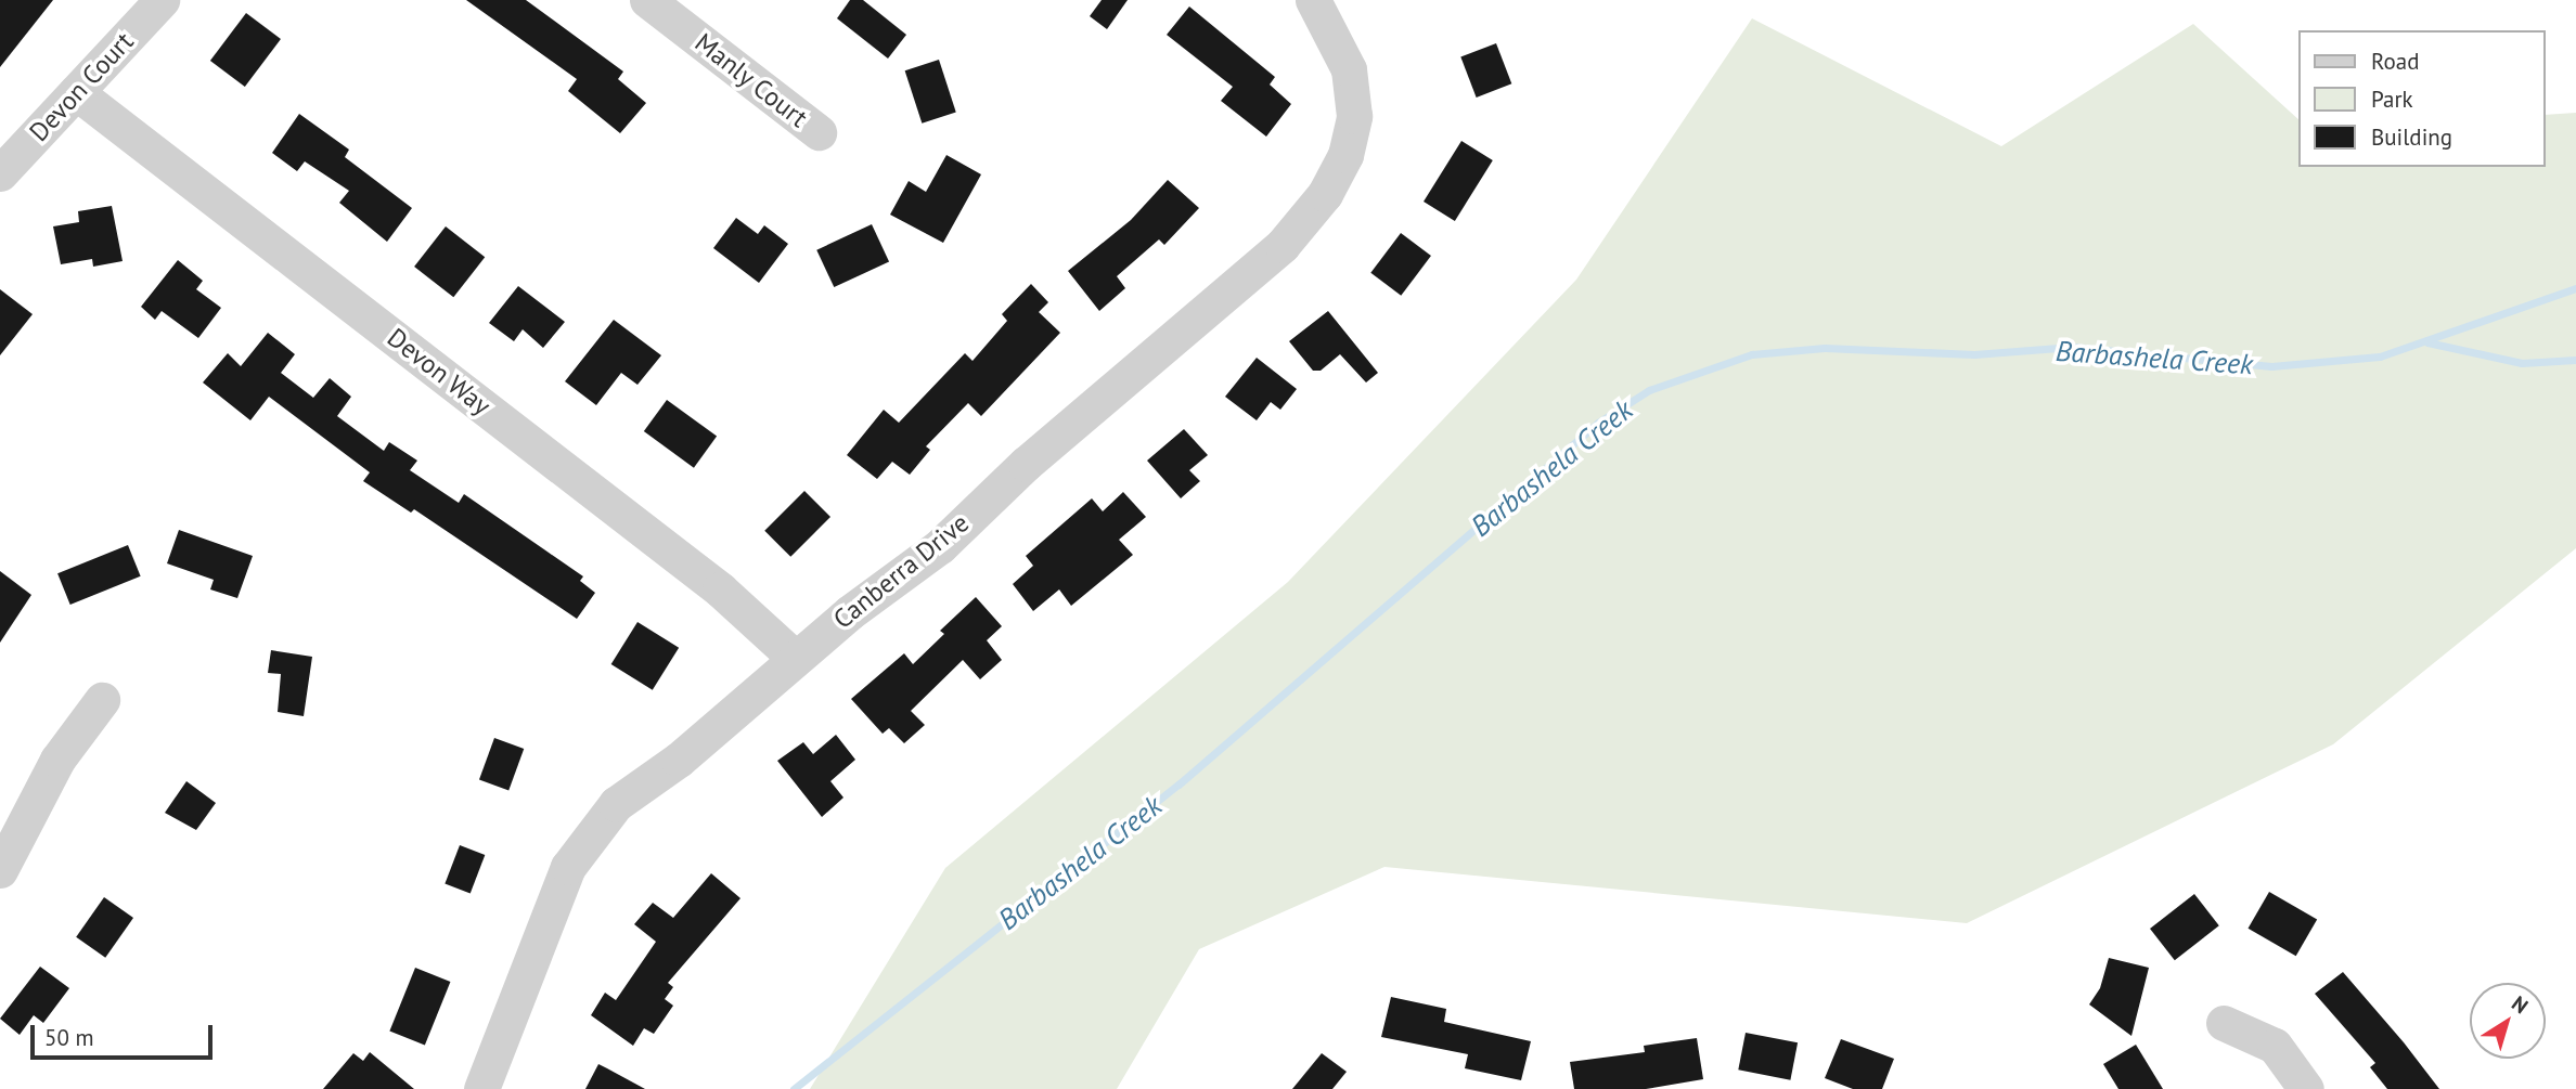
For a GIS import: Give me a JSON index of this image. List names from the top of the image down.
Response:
{
  "streets": {
    "street": [
      "Manly Court",
      "Devon Court",
      "Devon Way",
      "Canberra Drive"
    ]
  },
  "crossings": [
    ["Devon Court", "Devon Way"],
    ["Devon Way", "Canberra Drive"]
  ],
  "water": ["Barbashela Creek"],
  "legend": ["Road", "Park", "Building"],
  "scale_bar": "50 m",
  "north": "top right"
}
